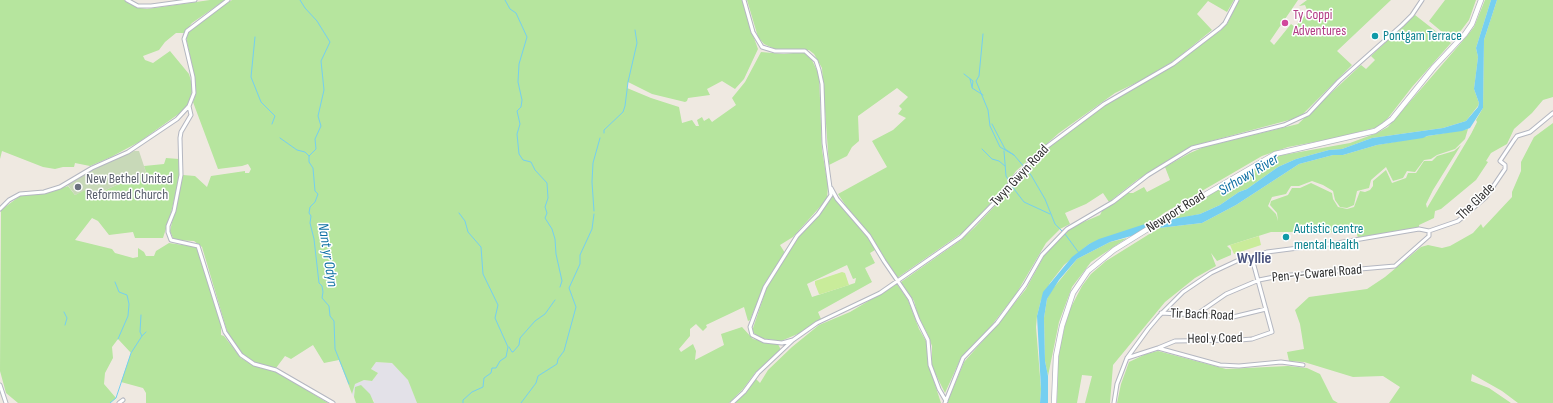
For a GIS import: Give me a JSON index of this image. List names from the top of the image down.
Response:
{
  "streets": {
    "main road": ["Newport Road"],
    "street": [
      "Twyn Gwyn Road",
      "The Glade",
      "Pen-y-Cwarel Road",
      "Tir Bach Road",
      "Heol y Coed"
    ]
  },
  "crossings": [
    ["The Glade", "Pen-y-Cwarel Road"],
    ["Pen-y-Cwarel Road", "Tir Bach Road"],
    ["Tir Bach Road", "Heol y Coed"]
  ],
  "districts": ["Wyllie"],
  "water": ["Sirhowy River", "Nant yr Odyn"],
  "places": [
    "Ty Coppi Adventures",
    "Pontgam Terrace",
    "New Bethel United Reformed Church",
    "Autistic centre mental health"
  ]
}
